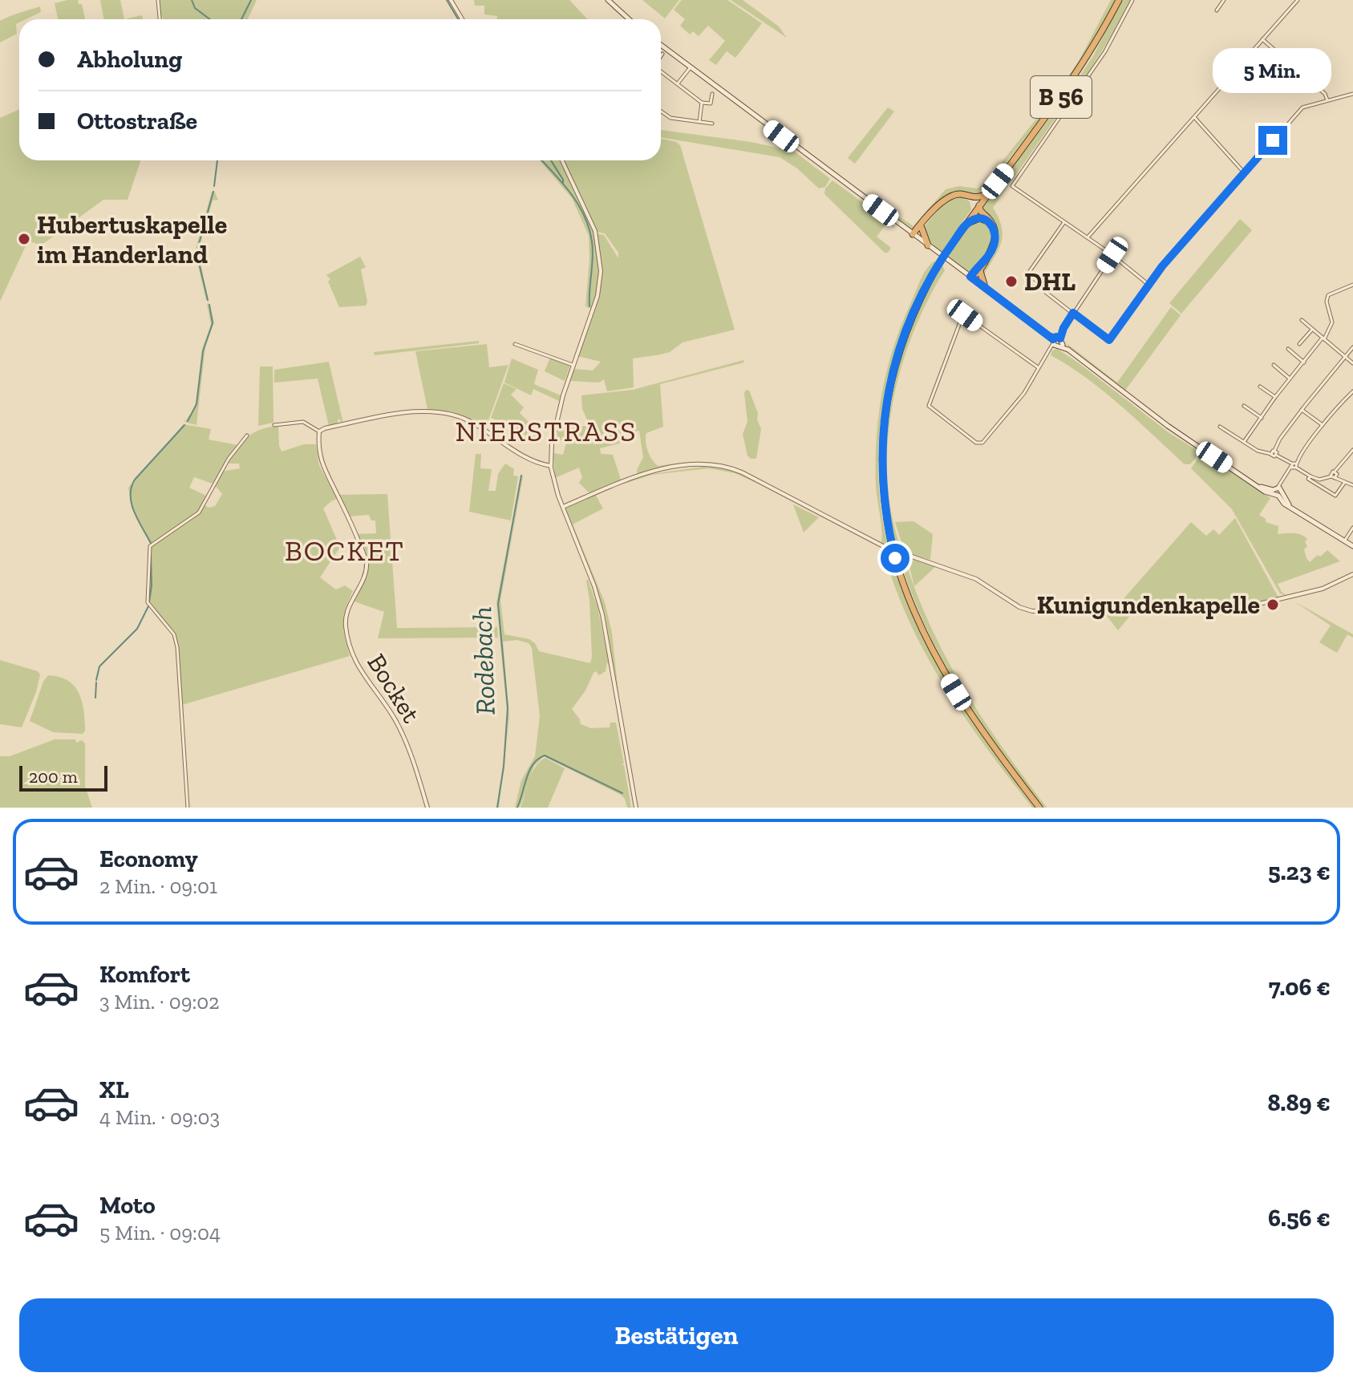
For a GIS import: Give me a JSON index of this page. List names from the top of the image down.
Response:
{
  "streets": {
    "highway": ["B 56"],
    "street": ["Bocket"]
  },
  "districts": ["NIERSTRASS", "BOCKET"],
  "water": ["Rodebach"],
  "places": ["Hubertuskapelle im Handerland", "DHL", "Kunigundenkapelle"],
  "scale_bar": "200 m",
  "page": {
    "banner": ["Abholung", "Ottostraße"],
    "bubble": "5 Min.",
    "scale": "200 m",
    "list": [
      {
        "name": "Economy",
        "note": "2 Min. · 09:01",
        "value": "5.23 €"
      },
      {
        "name": "Komfort",
        "note": "3 Min. · 09:02",
        "value": "7.06 €"
      },
      {
        "name": "XL",
        "note": "4 Min. · 09:03",
        "value": "8.89 €"
      },
      {
        "name": "Moto",
        "note": "5 Min. · 09:04",
        "value": "6.56 €"
      }
    ],
    "buttons": "Bestätigen"
  }
}
